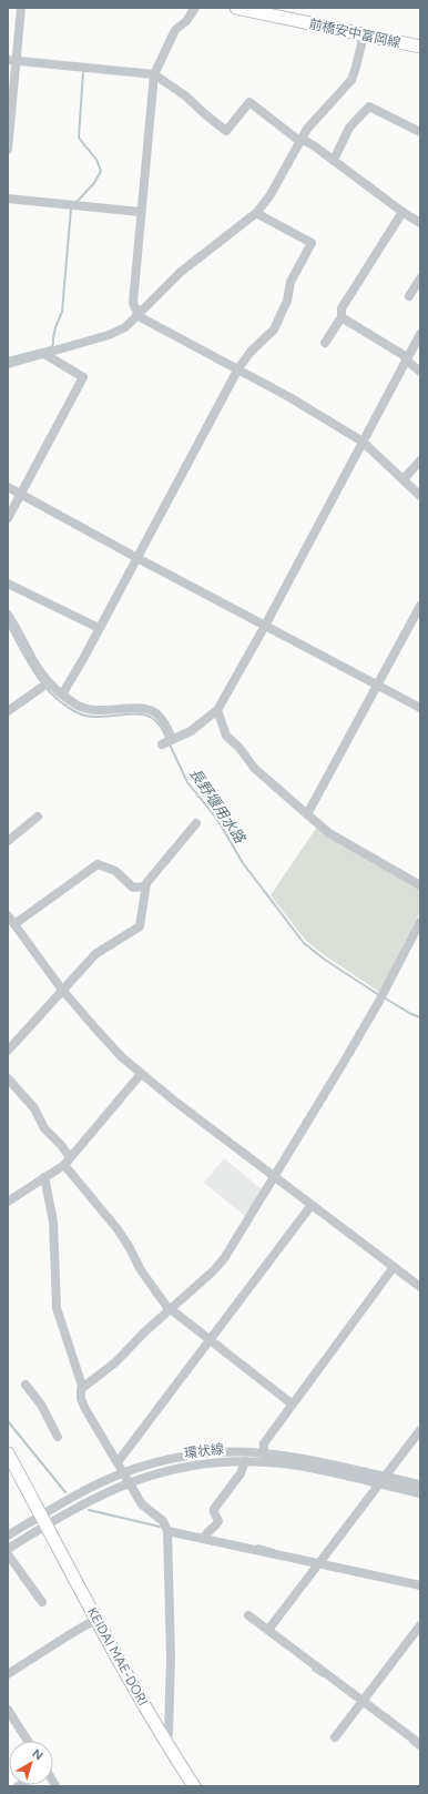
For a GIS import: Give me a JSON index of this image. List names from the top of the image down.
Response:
{
  "streets": {
    "main road": ["前橋安中富岡線", "KEIDAI MAE-DORI"],
    "street": ["環状線"]
  },
  "crossings": [
    ["環状線", "KEIDAI MAE-DORI"]
  ],
  "water": ["長野堰用水路"],
  "north": "top right"
}
